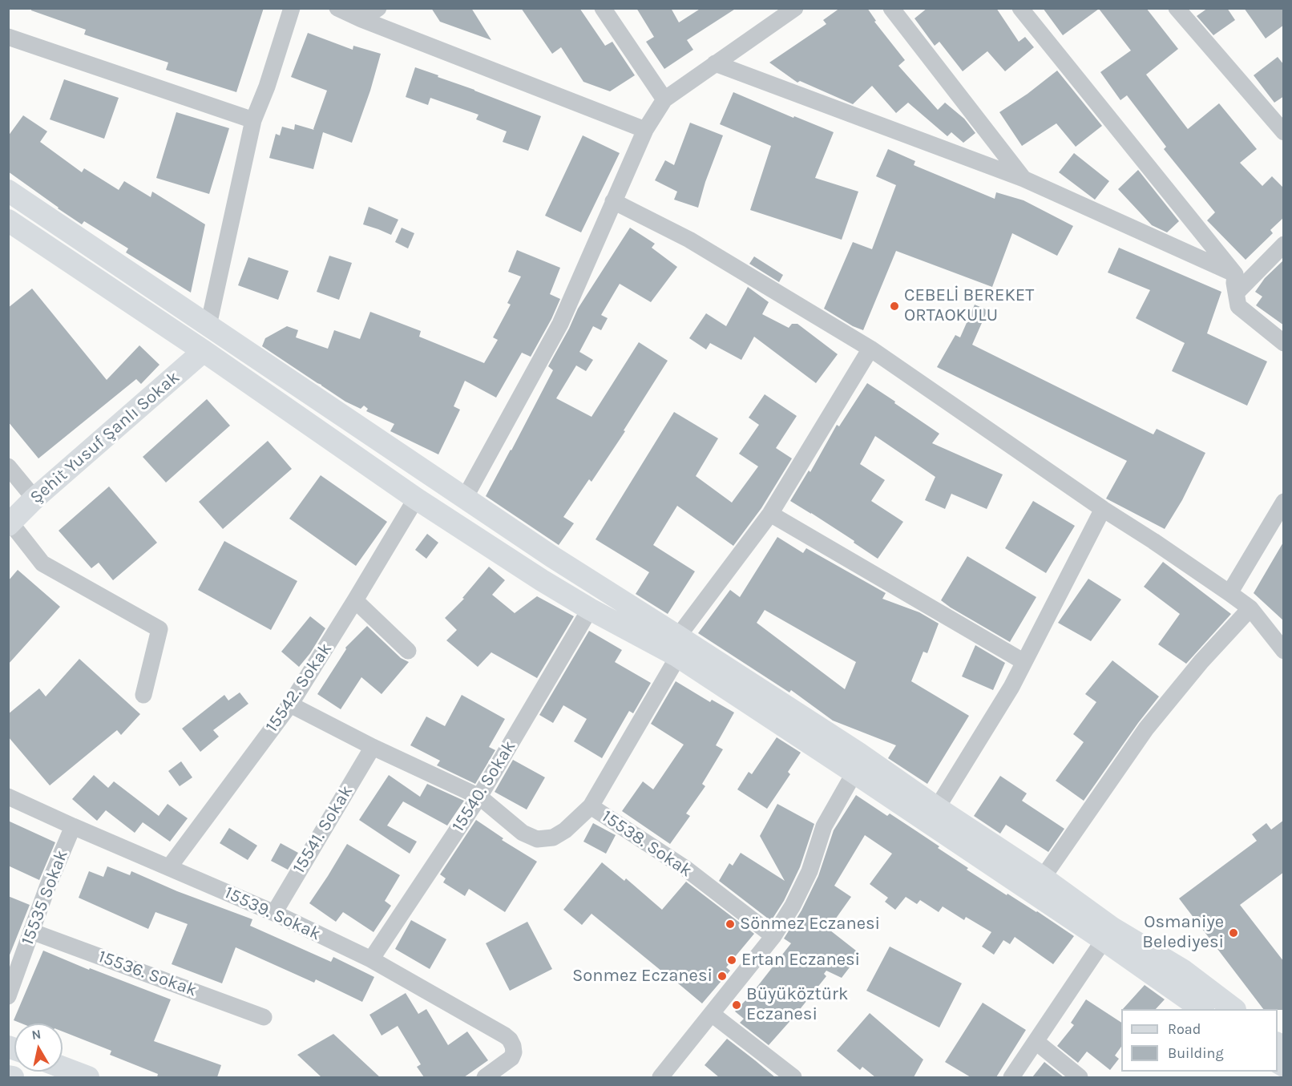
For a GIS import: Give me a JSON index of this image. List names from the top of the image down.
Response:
{
  "streets": {
    "main road": ["Şehit Yusuf Şanlı Sokak"],
    "street": [
      "15542. Sokak",
      "15540. Sokak",
      "15541. Sokak",
      "15538. Sokak",
      "15535 Sokak",
      "15539. Sokak",
      "15536. Sokak"
    ]
  },
  "crossings": [
    ["15542. Sokak", "15538. Sokak"],
    ["15542. Sokak", "15539. Sokak"],
    ["15540. Sokak", "15538. Sokak"],
    ["15540. Sokak", "15539. Sokak"],
    ["15541. Sokak", "15538. Sokak"],
    ["15541. Sokak", "15539. Sokak"],
    ["15535 Sokak", "15539. Sokak"],
    ["15535 Sokak", "15536. Sokak"]
  ],
  "places": [
    "CEBELİ BEREKET ORTAOKULU",
    "Sönmez Eczanesi",
    "Osmaniye Belediyesi",
    "Ertan Eczanesi",
    "Sonmez Eczanesi",
    "Büyüköztürk Eczanesi"
  ],
  "legend": ["Road", "Building"],
  "north": "top"
}
